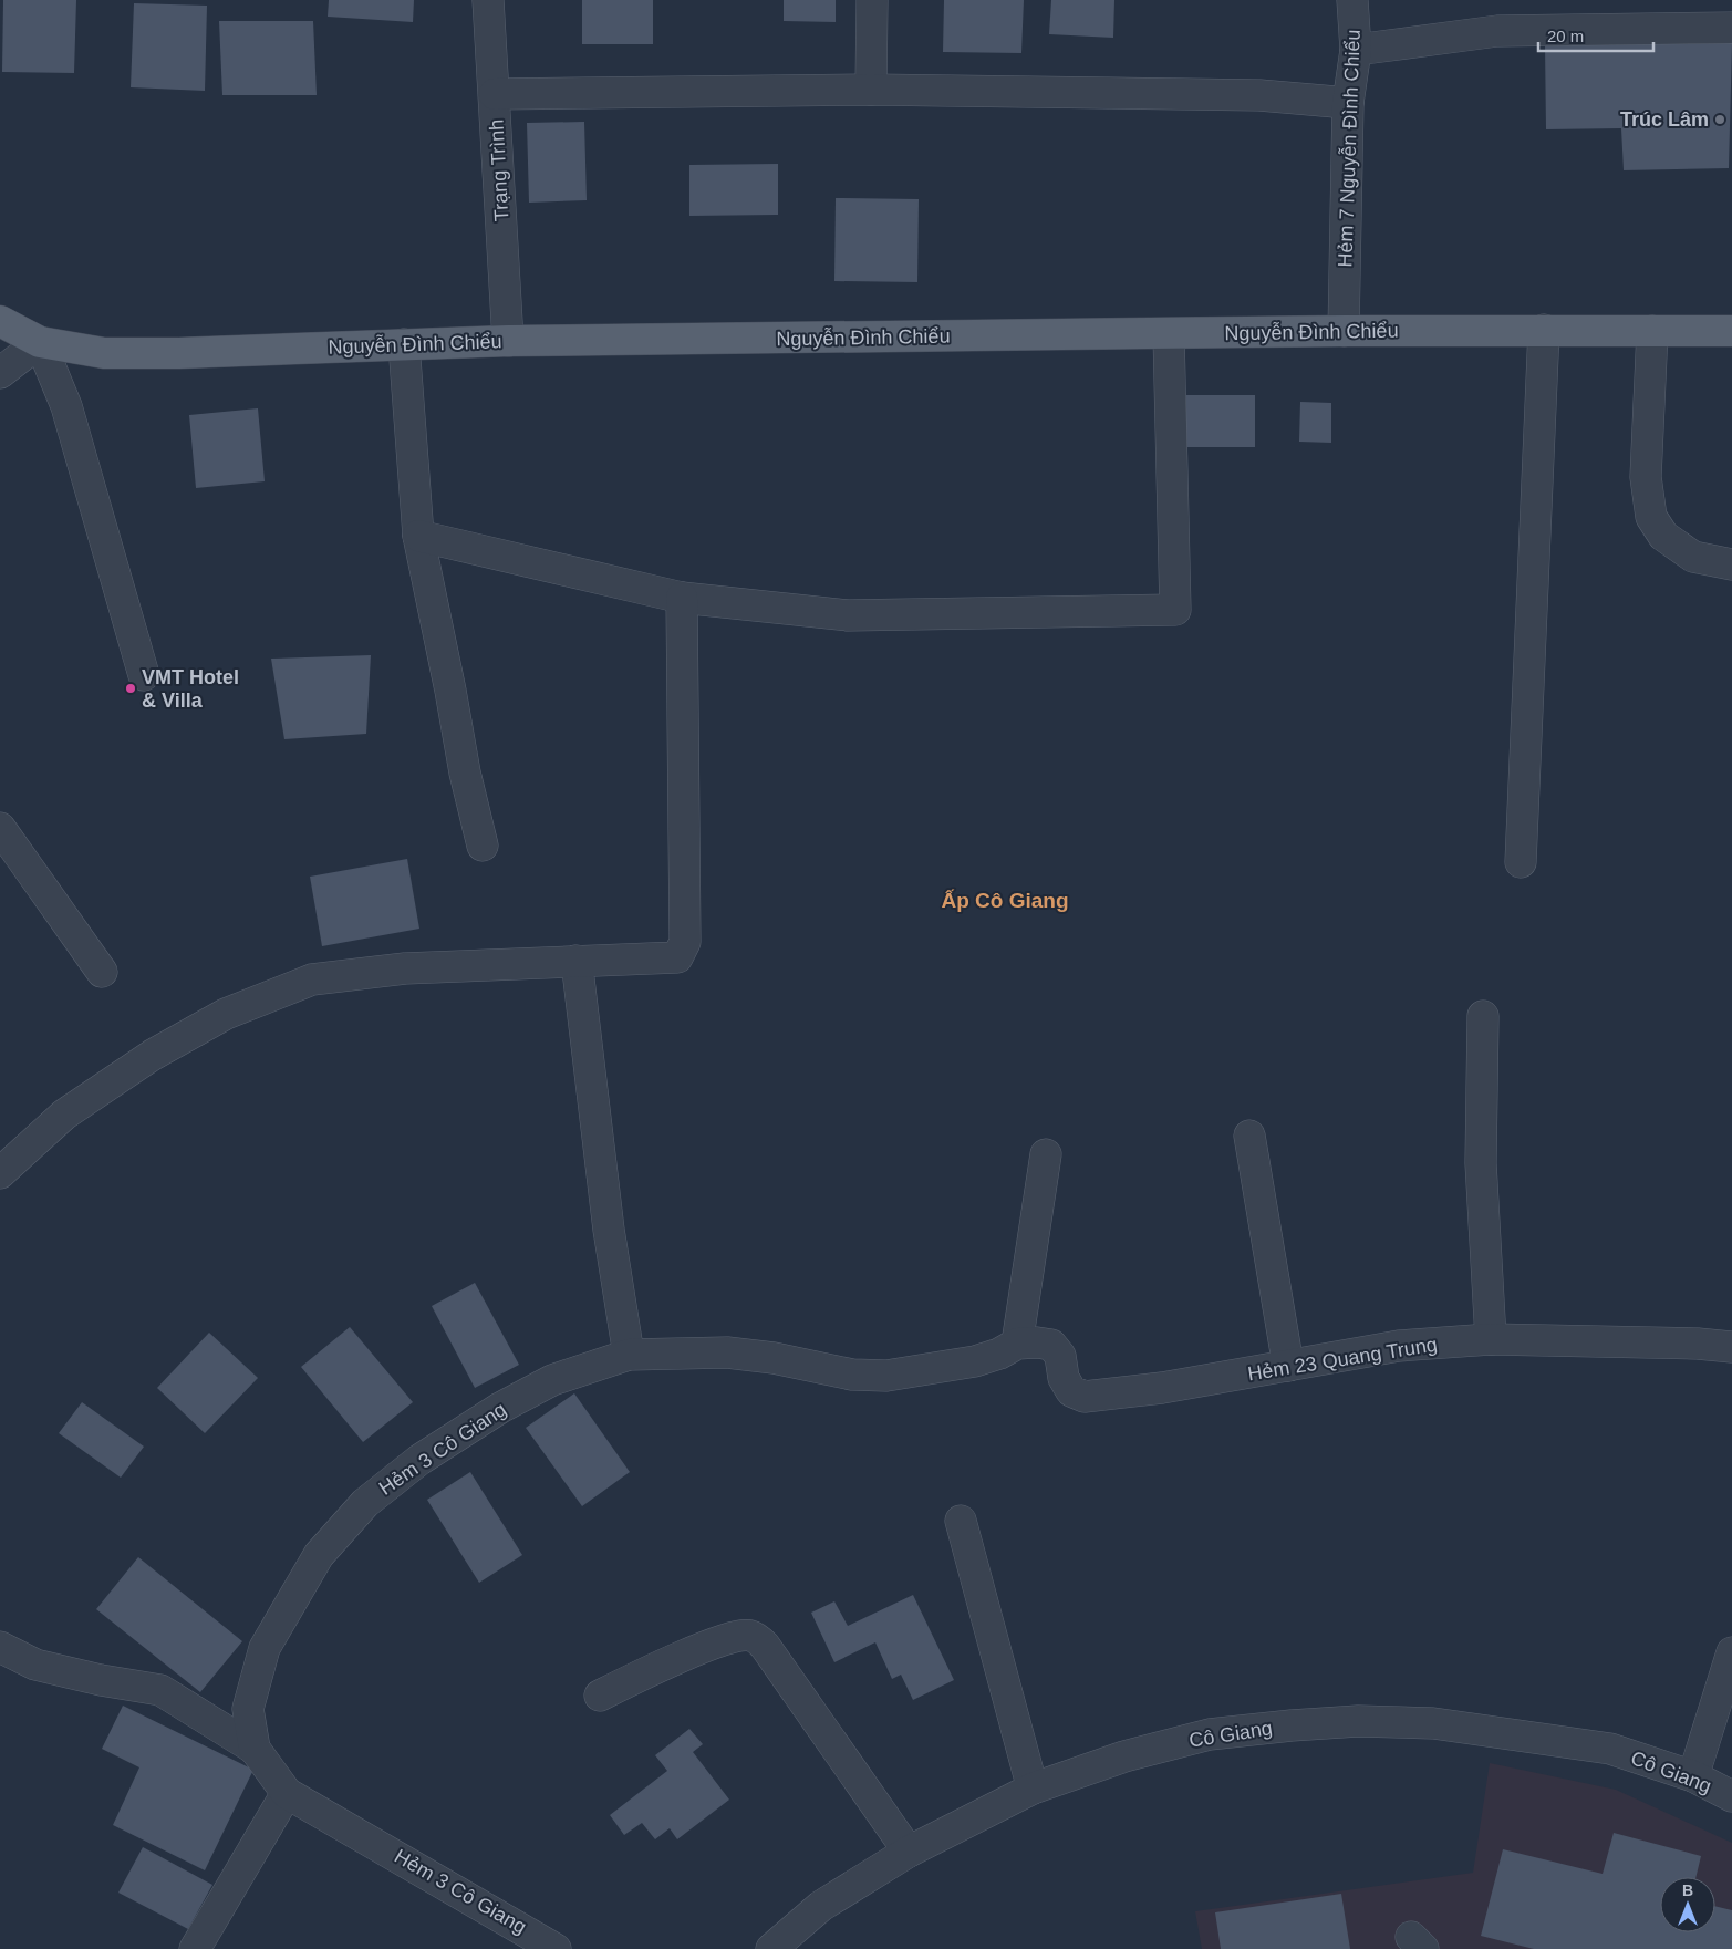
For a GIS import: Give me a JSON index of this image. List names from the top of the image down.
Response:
{
  "streets": {
    "main road": ["Nguyễn Đình Chiểu"],
    "street": [
      "Hẻm 7 Nguyễn Đình Chiểu",
      "Trạng Trình",
      "Hẻm 23 Quang Trung",
      "Hẻm 3 Cô Giang",
      "Cô Giang"
    ]
  },
  "crossings": [
    ["Hẻm 7 Nguyễn Đình Chiểu", "Nguyễn Đình Chiểu"],
    ["Trạng Trình", "Nguyễn Đình Chiểu"],
    ["Hẻm 23 Quang Trung", "Hẻm 3 Cô Giang"]
  ],
  "districts": ["Ấp Cô Giang"],
  "places": ["Trúc Lâm", "VMT Hotel & Villa"],
  "scale_bar": "20 m",
  "north": "top"
}
